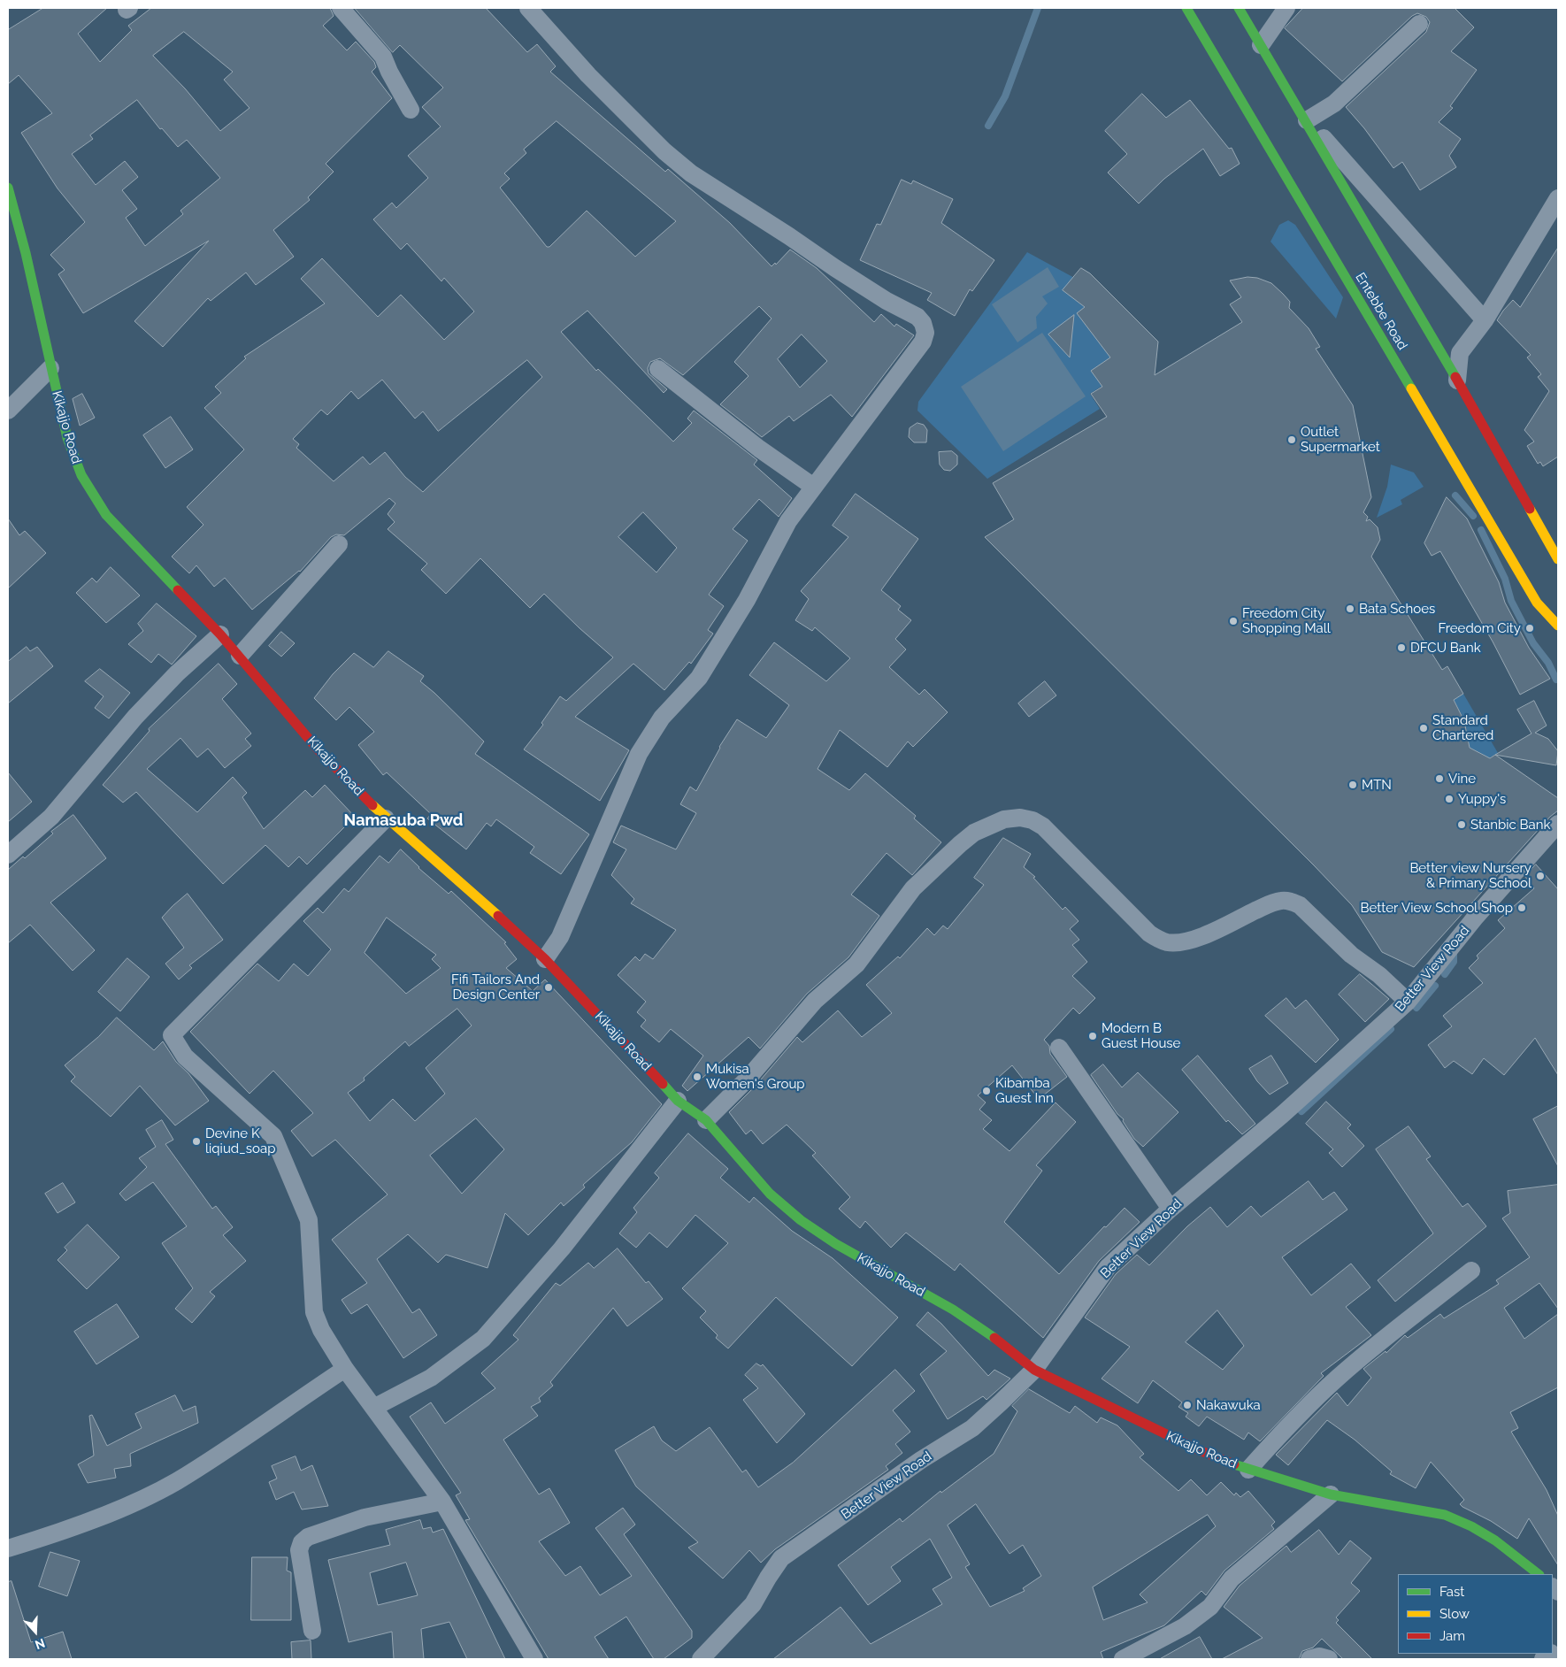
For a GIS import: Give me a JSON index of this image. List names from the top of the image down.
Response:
{
  "streets": {
    "street": ["Entebbe Road", "Kikajjo Road", "Better View Road"]
  },
  "crossings": [
    ["Kikajjo Road", "Better View Road"]
  ],
  "districts": ["Namasuba Pwd"],
  "places": [
    "Outlet Supermarket",
    "Bata Schoes",
    "Freedom City Shopping Mall",
    "Freedom City",
    "DFCU Bank",
    "Standard Chartered",
    "Vine",
    "MTN",
    "Yuppy's",
    "Stanbic Bank",
    "Better view Nursery & Primary School",
    "Better View School Shop",
    "Fifi Tailors And Design Center",
    "Modern B Guest House",
    "Mukisa Women's Group",
    "Kibamba Guest Inn",
    "Devine K liqiud_soap",
    "Nakawuka"
  ],
  "legend": ["Fast", "Slow", "Jam"],
  "north": "bottom"
}
